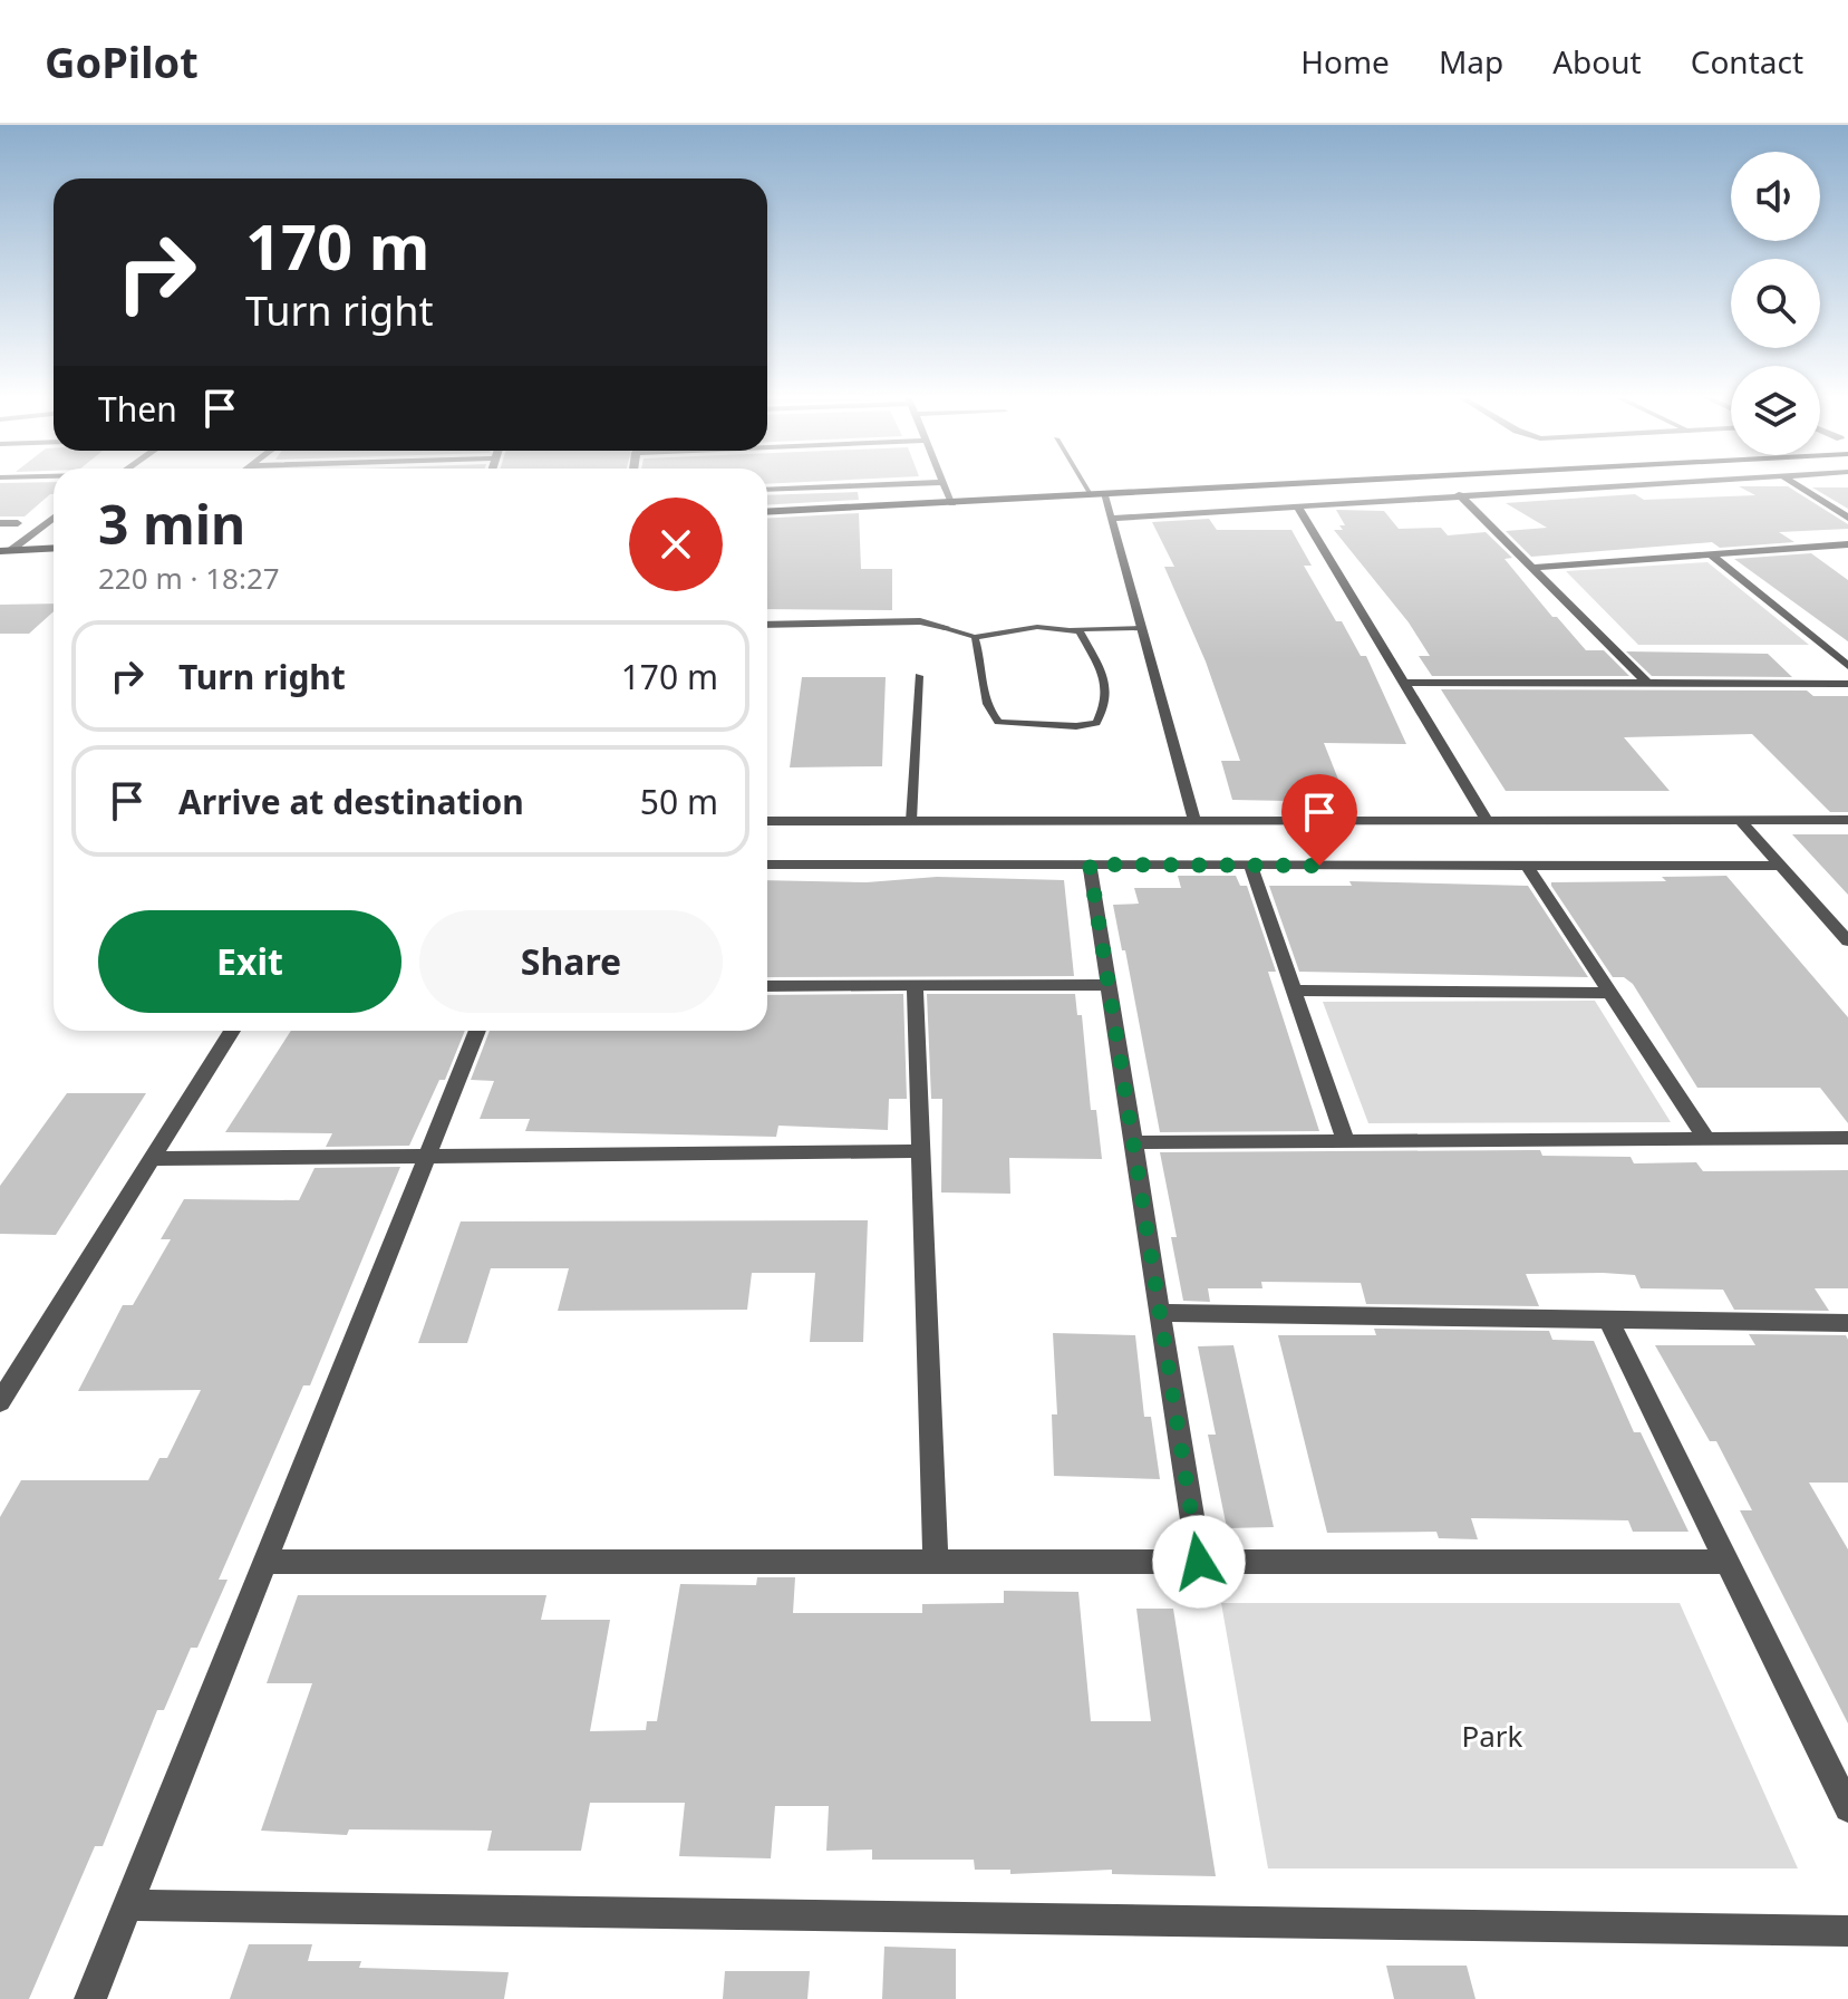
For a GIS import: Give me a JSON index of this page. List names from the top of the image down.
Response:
{
  "parks": ["Park"],
  "page": {
    "header": "GoPilot",
    "nav": [
      "Home",
      "Map",
      "About",
      "Contact"
    ],
    "turn": ["170 m", "Turn right"],
    "then": "Then",
    "heading": ["3 min", "220 m · 18:27"],
    "list": [
      {
        "name": "Turn right",
        "value": "170 m"
      },
      {
        "name": "Arrive at destination",
        "value": "50 m"
      }
    ],
    "buttons": ["Exit", "Share"]
  }
}
